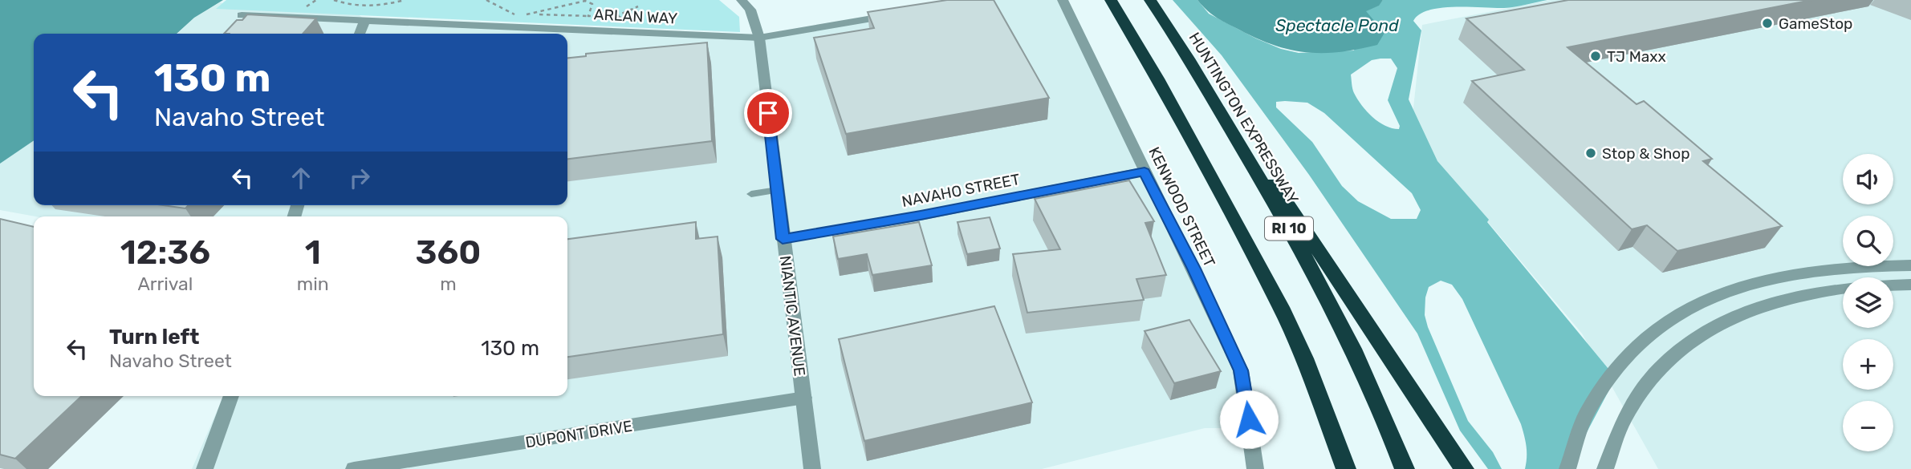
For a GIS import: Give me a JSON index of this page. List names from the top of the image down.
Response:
{
  "streets": {
    "highway": ["HUNTINGTON EXPRESSWAY", "RI 10"],
    "street": [
      "ARLAN WAY",
      "NAVAHO STREET",
      "KENWOOD STREET",
      "NIANTIC AVENUE",
      "DUPONT DRIVE"
    ]
  },
  "crossings": [
    ["ARLAN WAY", "NIANTIC AVENUE"],
    ["NAVAHO STREET", "KENWOOD STREET"],
    ["NAVAHO STREET", "NIANTIC AVENUE"],
    ["NIANTIC AVENUE", "DUPONT DRIVE"]
  ],
  "water": ["Spectacle Pond"],
  "places": ["GameStop", "TJ Maxx", "Stop & Shop"],
  "page": {
    "turn": ["130 m", "Navaho Street"],
    "map_buttons": ["+", "−"],
    "eta": [
      "12:36",
      "Arrival",
      "1",
      "min",
      "360",
      "m"
    ],
    "list": [
      {
        "name": "Turn left",
        "note": "Navaho Street",
        "value": "130 m"
      }
    ]
  }
}
